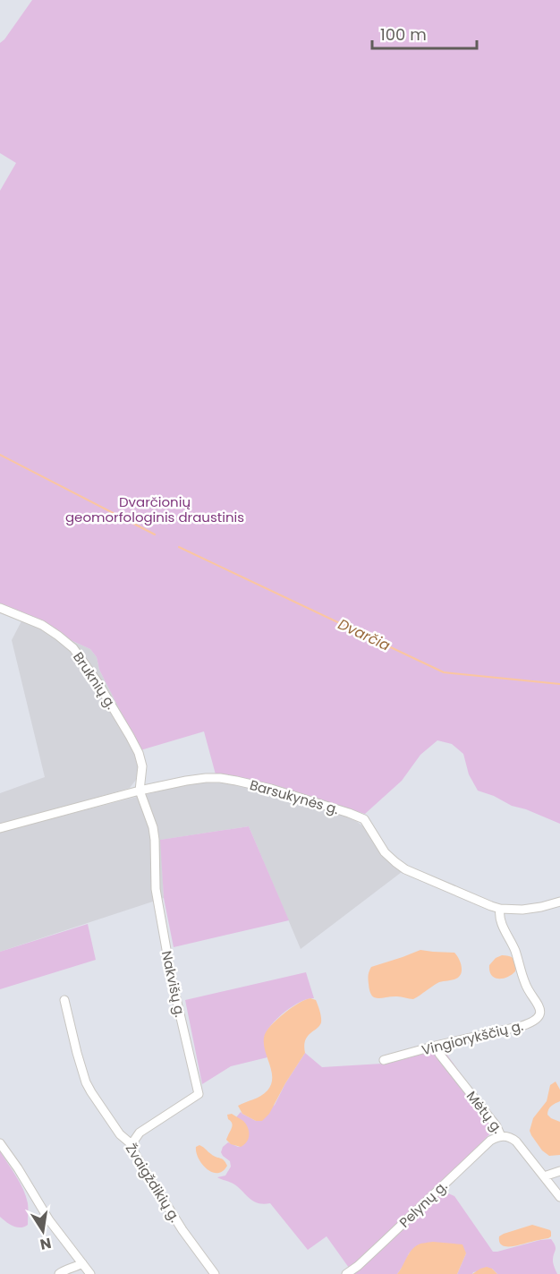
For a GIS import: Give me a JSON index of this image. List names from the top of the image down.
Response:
{
  "streets": {
    "street": [
      "Bruknių g.",
      "Barsukynės g.",
      "Nakvišų g.",
      "Vingiorykščių g.",
      "Mėtų g.",
      "Žvaigždikių g.",
      "Pelynų g."
    ]
  },
  "crossings": [
    ["Bruknių g.", "Barsukynės g."],
    ["Bruknių g.", "Nakvišų g."],
    ["Barsukynės g.", "Nakvišų g."],
    ["Barsukynės g.", "Vingiorykščių g."],
    ["Nakvišų g.", "Žvaigždikių g."],
    ["Vingiorykščių g.", "Mėtų g."],
    ["Mėtų g.", "Pelynų g."]
  ],
  "water": ["Dvarčia"],
  "parks": ["Dvarčionių geomorfologinis draustinis"],
  "scale_bar": "100 m",
  "north": "bottom"
}
